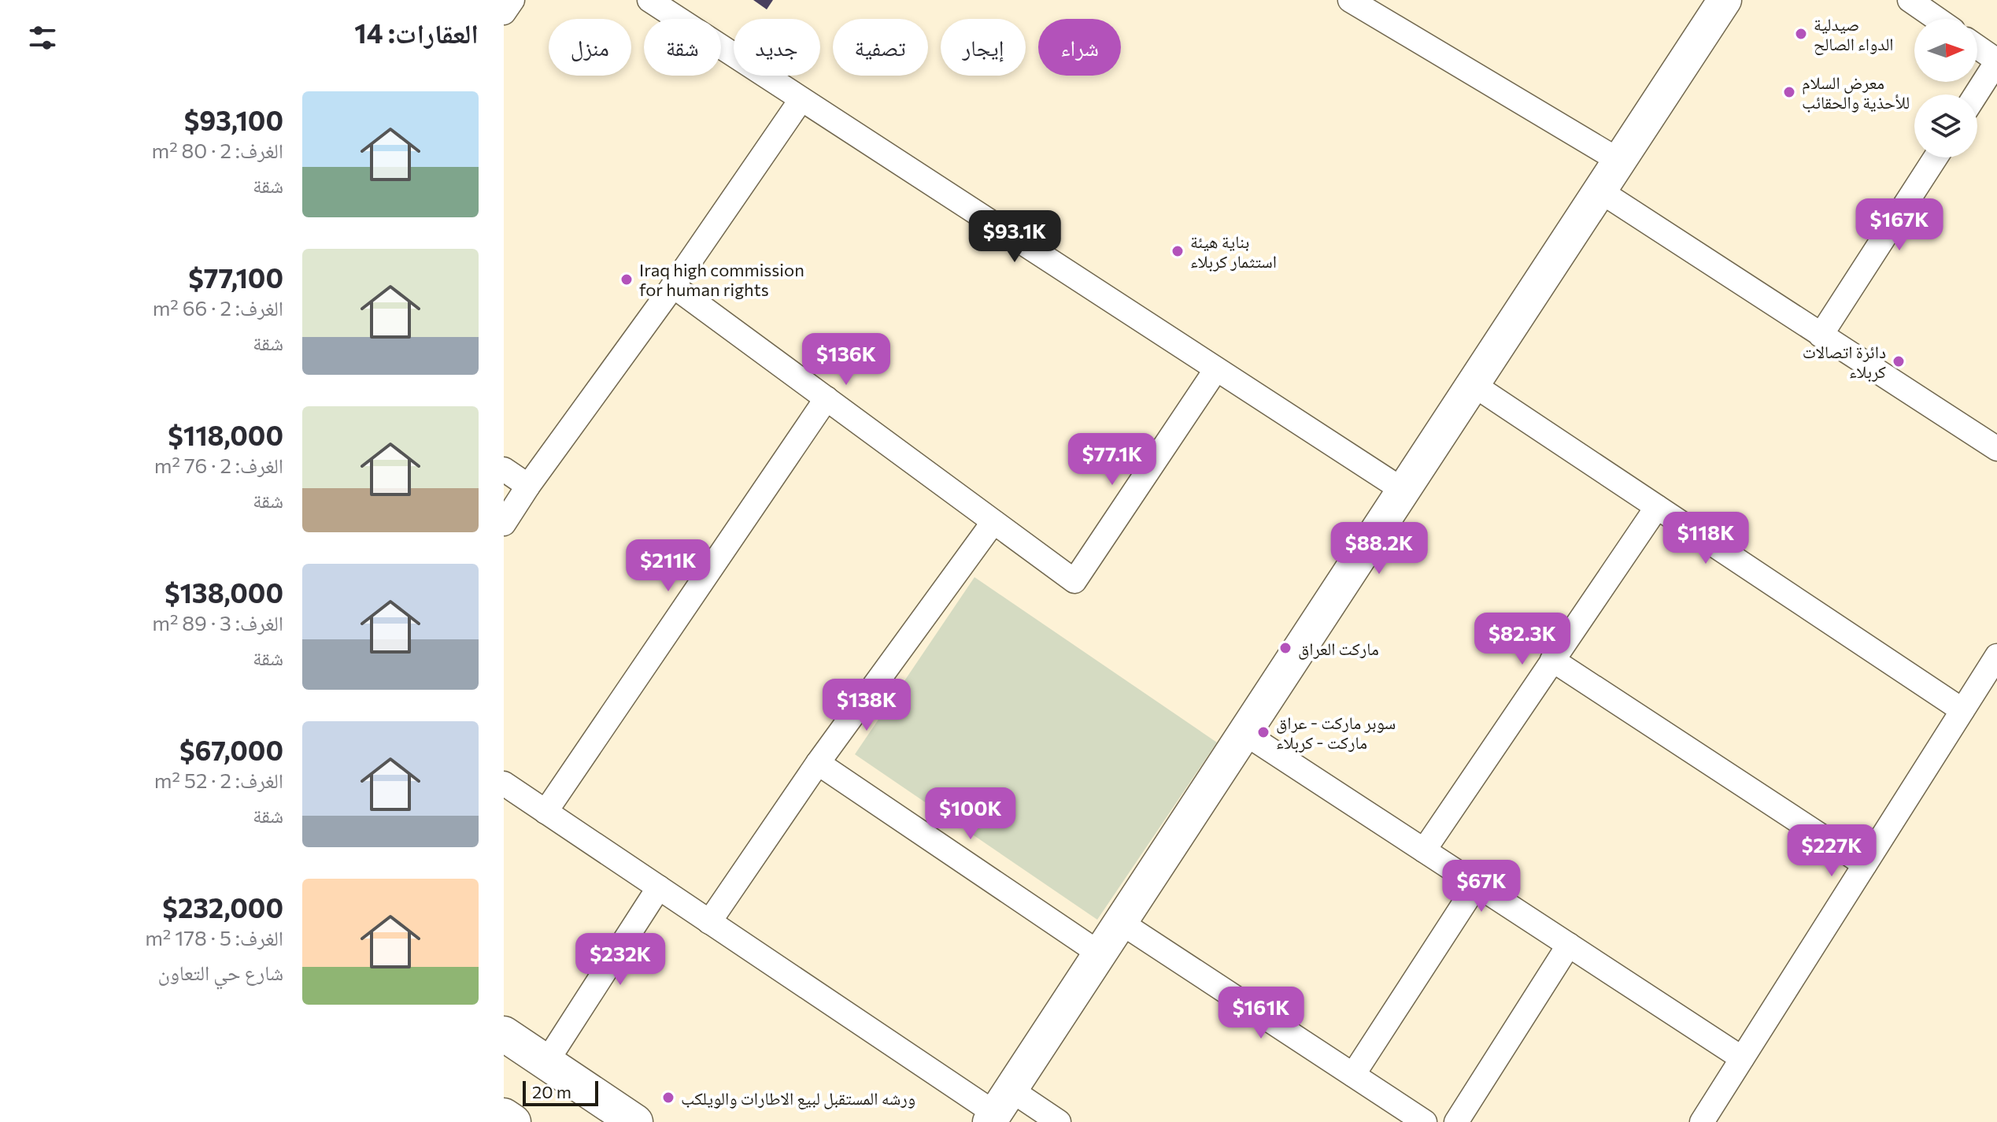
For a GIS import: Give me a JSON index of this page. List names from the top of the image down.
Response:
{
  "places": [
    "صيدلية الدواء الصالح",
    "معرض السلام للأحذية والحقائب",
    "بناية هيئة استثمار كربلاء",
    "Iraq high commission for human rights",
    "دائرة اتصالات كربلاء",
    "ماركت العراق",
    "سوبر ماركت - عراق ماركت - كربلاء",
    "ورشه المستقبل لبيع الاطارات والويلكب"
  ],
  "scale_bar": "20 m",
  "north": "right",
  "page": {
    "heading": "العقارات: 14",
    "chip": [
      "شراء",
      "إيجار",
      "تصفية",
      "جديد",
      "شقة",
      "منزل"
    ],
    "list": [
      {
        "name": "$93,100",
        "note": "الغرف: 2 · 80 m² · شقة"
      },
      {
        "name": "$77,100",
        "note": "الغرف: 2 · 66 m² · شقة"
      },
      {
        "name": "$118,000",
        "note": "الغرف: 2 · 76 m² · شقة"
      },
      {
        "name": "$138,000",
        "note": "الغرف: 3 · 89 m² · شقة"
      },
      {
        "name": "$67,000",
        "note": "الغرف: 2 · 52 m² · شقة"
      },
      {
        "name": "$232,000",
        "note": "الغرف: 5 · 178 m² · شارع حي التعاون"
      }
    ],
    "price": [
      "$167K",
      "$93.1K",
      "$136K",
      "$77.1K",
      "$118K",
      "$88.2K",
      "$211K",
      "$82.3K",
      "$138K",
      "$100K",
      "$227K",
      "$67K",
      "$232K",
      "$161K"
    ],
    "scale": "20 m"
  }
}
